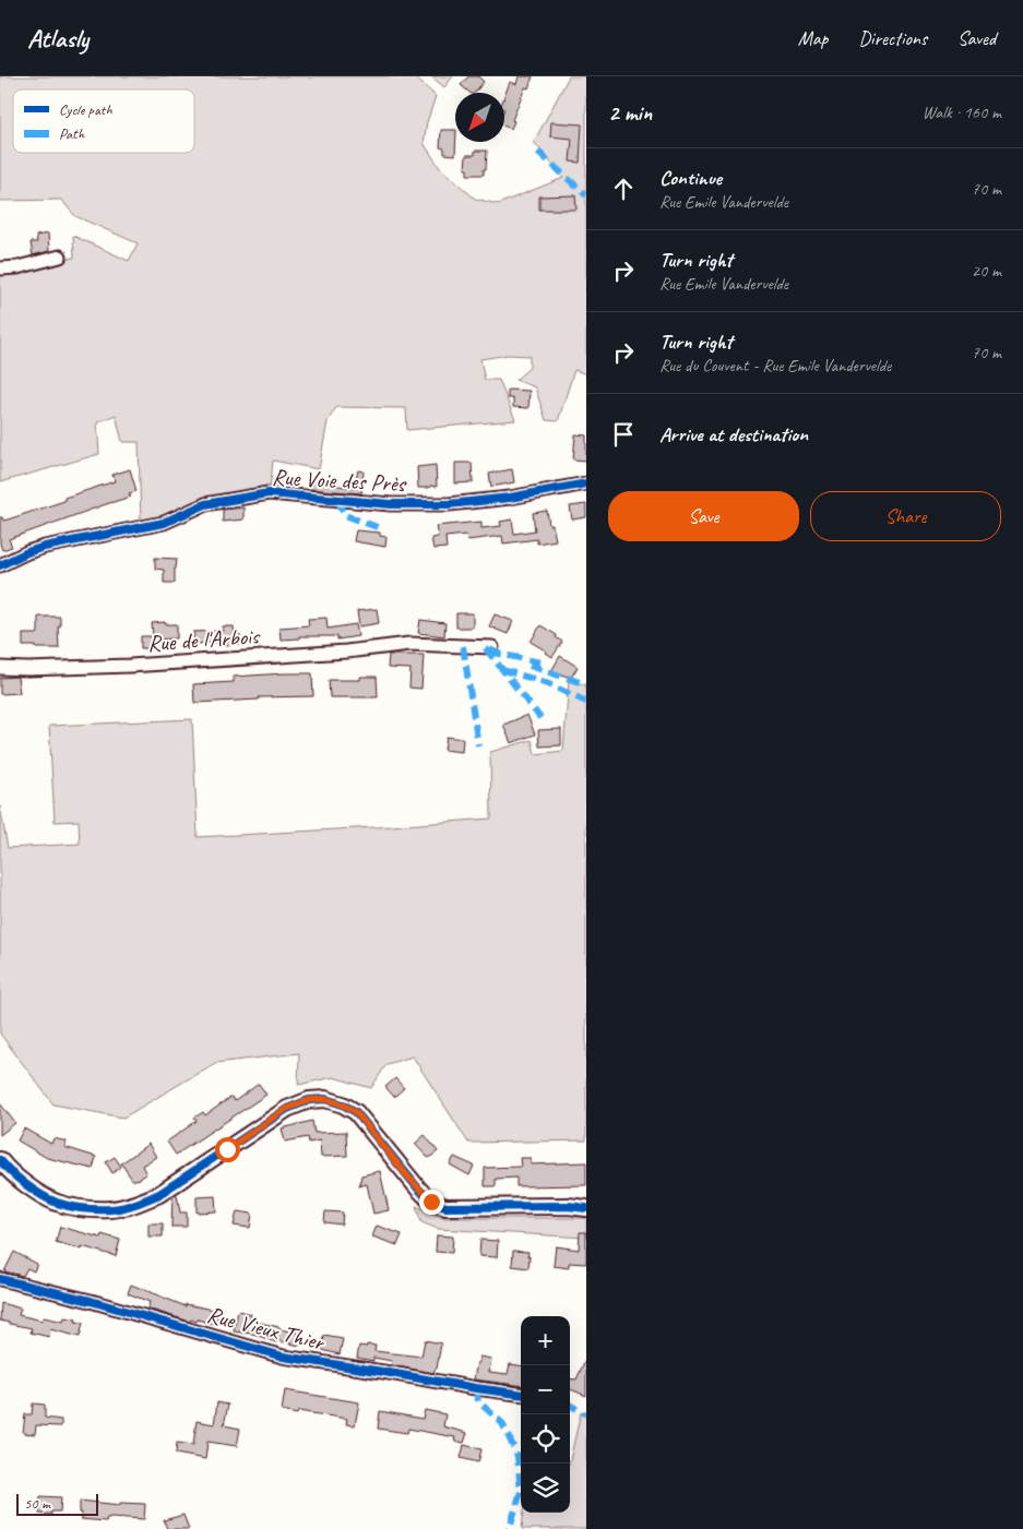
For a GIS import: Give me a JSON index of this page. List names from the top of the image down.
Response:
{
  "streets": {
    "street": ["Rue Voie des Près", "Rue de l'Arbois", "Rue Vieux Thier"]
  },
  "legend": ["Cycle path", "Path"],
  "scale_bar": "50 m",
  "north": "bottom left",
  "page": {
    "header": "Atlasly",
    "nav": ["Map", "Directions", "Saved"],
    "heading": ["2 min", "Walk · 160 m"],
    "list": [
      ["Continue", "Rue Emile Vandervelde", "70 m"],
      ["Turn right", "Rue Emile Vandervelde", "20 m"],
      ["Turn right", "Rue du Couvent - Rue Emile Vandervelde", "70 m"],
      "Arrive at destination"
    ],
    "buttons": ["Save", "Share"],
    "map_buttons": ["+", "−"],
    "scale": "50 m"
  }
}
